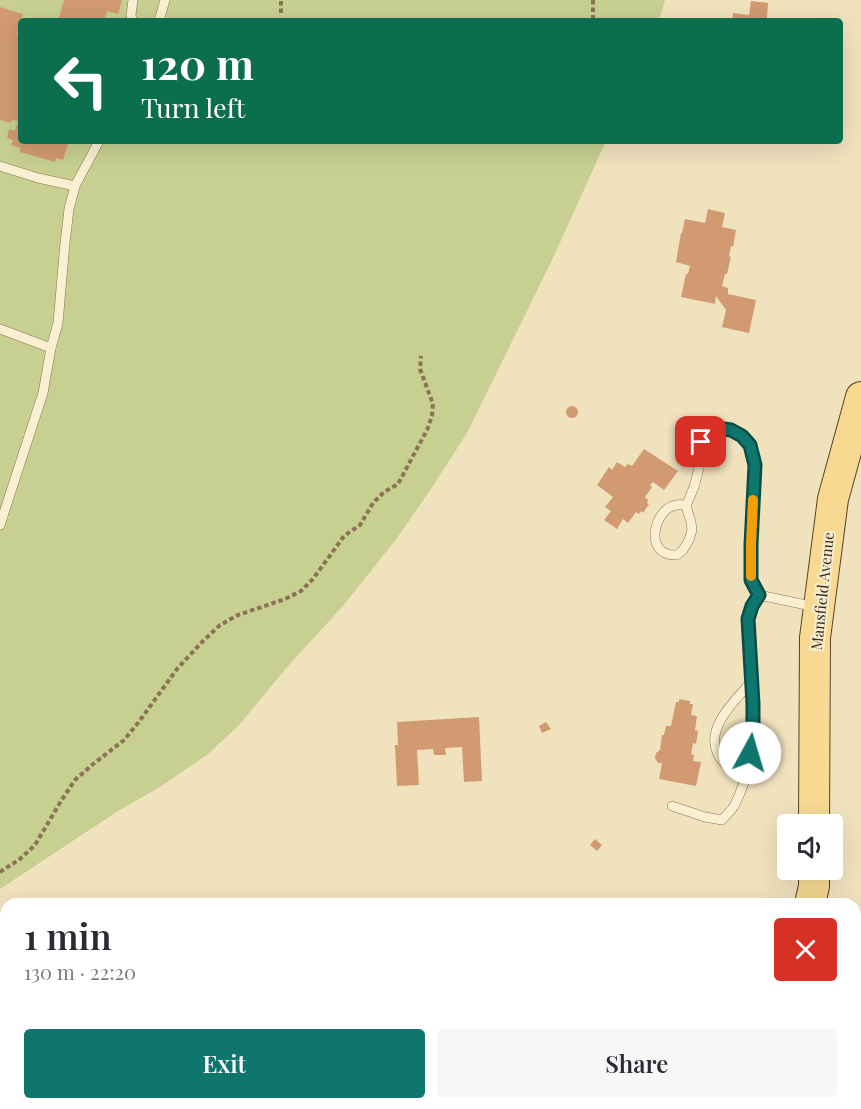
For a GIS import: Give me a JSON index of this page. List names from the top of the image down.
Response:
{
  "streets": {
    "main road": ["Mansfield Avenue"]
  },
  "page": {
    "turn": ["120 m", "Turn left"],
    "heading": ["1 min", "130 m · 22:20"],
    "buttons": ["Exit", "Share"]
  }
}
